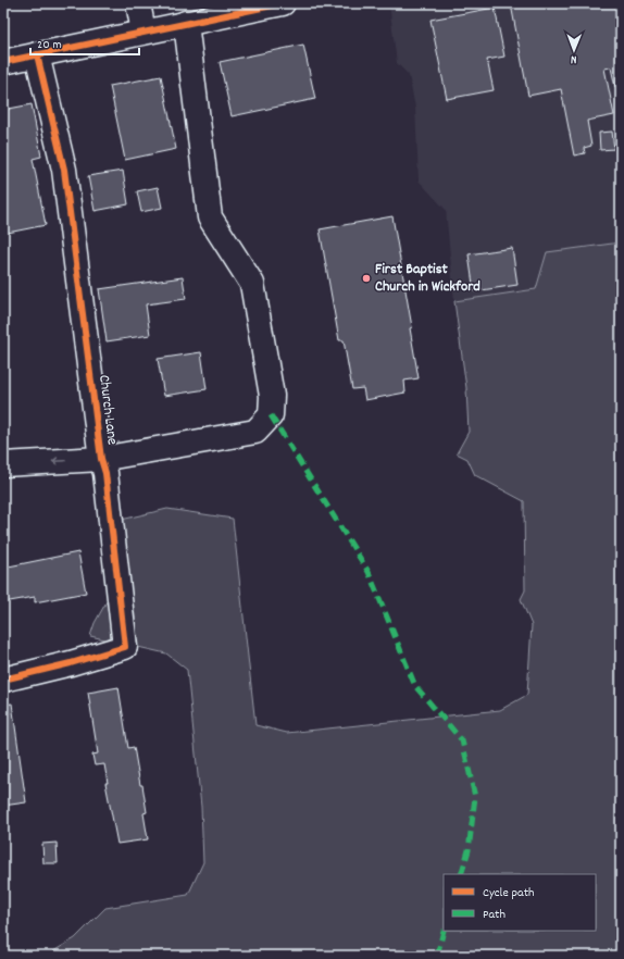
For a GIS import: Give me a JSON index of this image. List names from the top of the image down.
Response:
{
  "streets": {
    "street": ["Church Lane"]
  },
  "places": ["First Baptist Church in Wickford"],
  "legend": ["Cycle path", "Path"],
  "scale_bar": "20 m",
  "north": "bottom"
}
